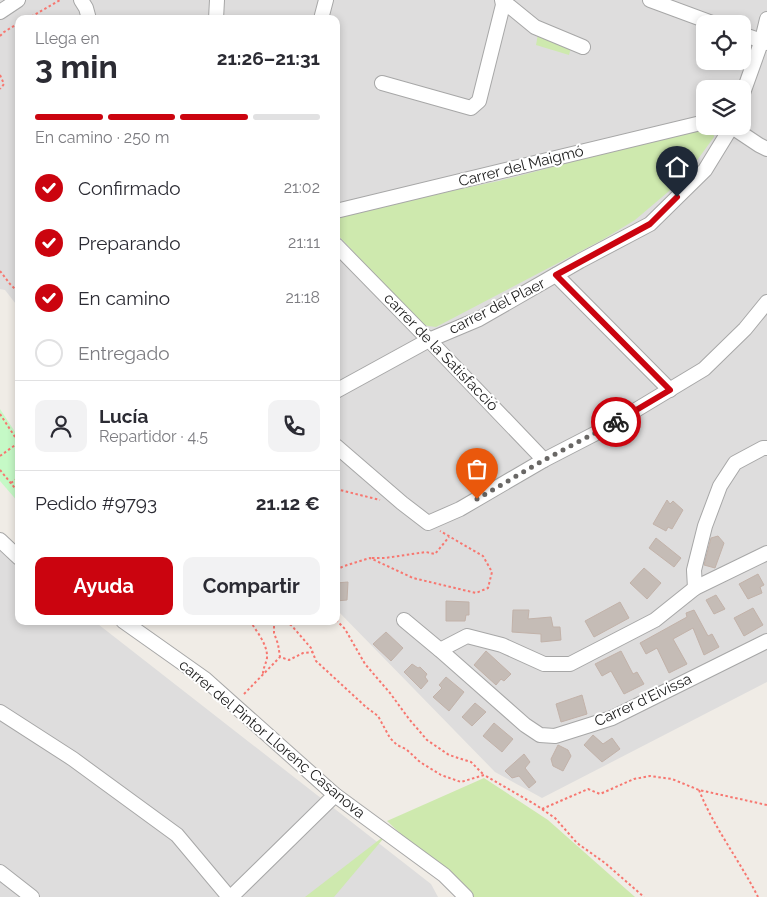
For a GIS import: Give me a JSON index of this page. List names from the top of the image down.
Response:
{
  "streets": {
    "street": [
      "Carrer del Maigmó",
      "carrer del Plaer",
      "carrer de la Satisfacció",
      "Carrer d'Eivissa",
      "carrer del Pintor Llorenç Casanova"
    ]
  },
  "crossings": [
    ["carrer del Plaer", "carrer de la Satisfacció"]
  ],
  "page": {
    "heading": ["3 min", "Llega en", "21:26–21:31"],
    "panel": [
      "Lucía",
      "Repartidor · 4.5",
      "Pedido #9793",
      "21.12 €"
    ],
    "bar": "En camino · 250 m",
    "list": [
      ["Confirmado", "21:02"],
      ["Preparando", "21:11"],
      ["En camino", "21:18"],
      "Entregado"
    ],
    "buttons": ["Ayuda", "Compartir"]
  }
}
